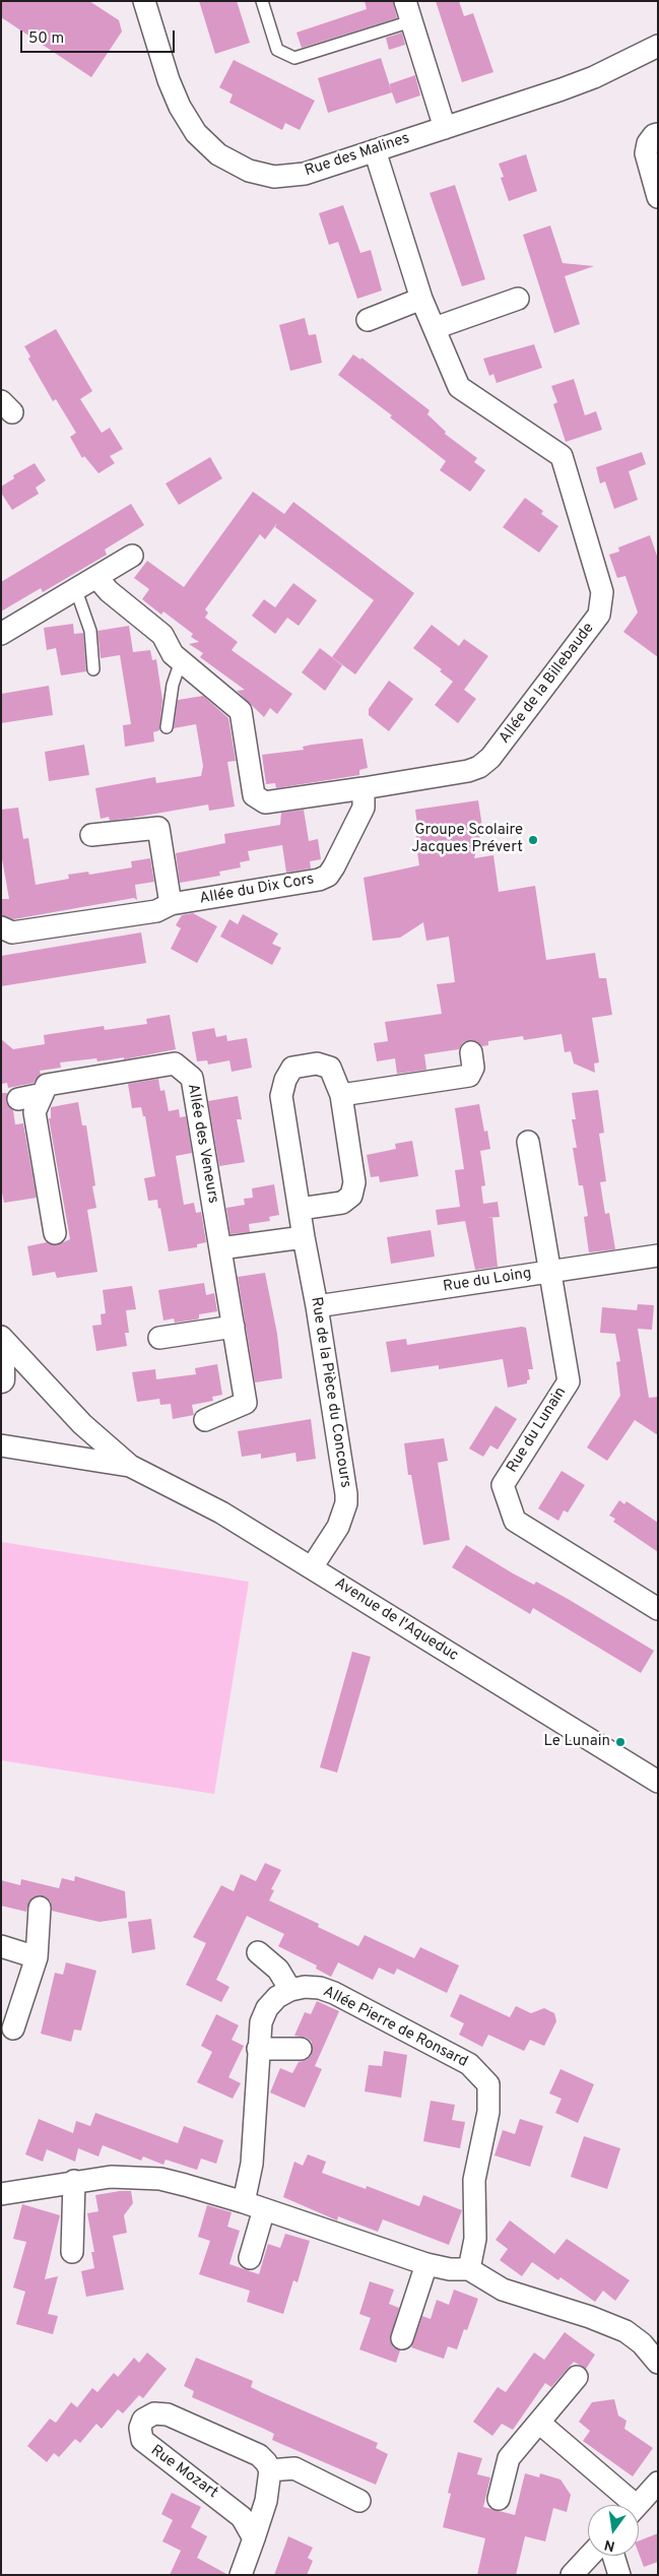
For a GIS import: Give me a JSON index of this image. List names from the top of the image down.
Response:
{
  "streets": {
    "street": [
      "Rue des Malines",
      "Allée de la Billebaude",
      "Allée du Dix Cors",
      "Allée des Veneurs",
      "Rue du Loing",
      "Rue de la Pièce du Concours",
      "Rue du Lunain",
      "Avenue de l'Aqueduc",
      "Allée Pierre de Ronsard",
      "Rue Mozart"
    ]
  },
  "crossings": [
    ["Rue des Malines", "Allée de la Billebaude"],
    ["Allée de la Billebaude", "Allée du Dix Cors"],
    ["Rue du Loing", "Rue de la Pièce du Concours"],
    ["Rue du Loing", "Rue du Lunain"],
    ["Rue de la Pièce du Concours", "Avenue de l'Aqueduc"]
  ],
  "places": ["Groupe Scolaire Jacques Prévert", "Le Lunain"],
  "scale_bar": "50 m",
  "north": "bottom"
}
